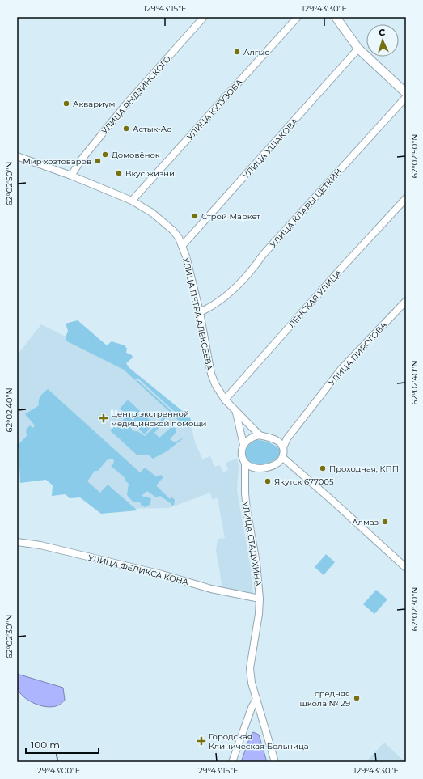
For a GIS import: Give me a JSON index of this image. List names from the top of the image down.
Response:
{
  "streets": {
    "street": [
      "УЛИЦА РЫДЗИНСКОГО",
      "УЛИЦА КУТУЗОВА",
      "УЛИЦА УШАКОВА",
      "УЛИЦА КЛАРЫ ЦЕТКИН",
      "ЛЕНСКАЯ УЛИЦА",
      "УЛИЦА ПЕТРА АЛЕКСЕЕВА",
      "УЛИЦА ПИРОГОВА",
      "УЛИЦА СТАДУХИНА",
      "УЛИЦА ФЕЛИКСА КОНА"
    ]
  },
  "crossings": [
    ["УЛИЦА РЫДЗИНСКОГО", "УЛИЦА ПЕТРА АЛЕКСЕЕВА"],
    ["УЛИЦА КУТУЗОВА", "УЛИЦА ПЕТРА АЛЕКСЕЕВА"],
    ["УЛИЦА УШАКОВА", "УЛИЦА ПЕТРА АЛЕКСЕЕВА"],
    ["УЛИЦА КЛАРЫ ЦЕТКИН", "УЛИЦА ПЕТРА АЛЕКСЕЕВА"],
    ["ЛЕНСКАЯ УЛИЦА", "УЛИЦА ПЕТРА АЛЕКСЕЕВА"],
    ["УЛИЦА ПЕТРА АЛЕКСЕЕВА", "УЛИЦА ПИРОГОВА"],
    ["УЛИЦА ПЕТРА АЛЕКСЕЕВА", "УЛИЦА СТАДУХИНА"],
    ["УЛИЦА ПИРОГОВА", "УЛИЦА СТАДУХИНА"],
    ["УЛИЦА СТАДУХИНА", "УЛИЦА ФЕЛИКСА КОНА"]
  ],
  "places": {
    "other": [
      "Алгыс",
      "Аквариум",
      "Астык-Ас",
      "Домовёнок",
      "Мир хозтоваров",
      "Вкус жизни",
      "Строй Маркет",
      "Проходная, КПП",
      "Якутск 677005",
      "Алмаз",
      "средняя школа № 29"
    ],
    "health": ["Центр экстренной медицинской помощи", "Городская Клиническая Больница"]
  },
  "scale_bar": "100 m",
  "north": "top",
  "coordinates": [
    "129°43'15\"E",
    "129°43'30\"E",
    "62°02'50\"N",
    "62°02'40\"N",
    "62°02'30\"N",
    "129°43'00\"E"
  ]
}
